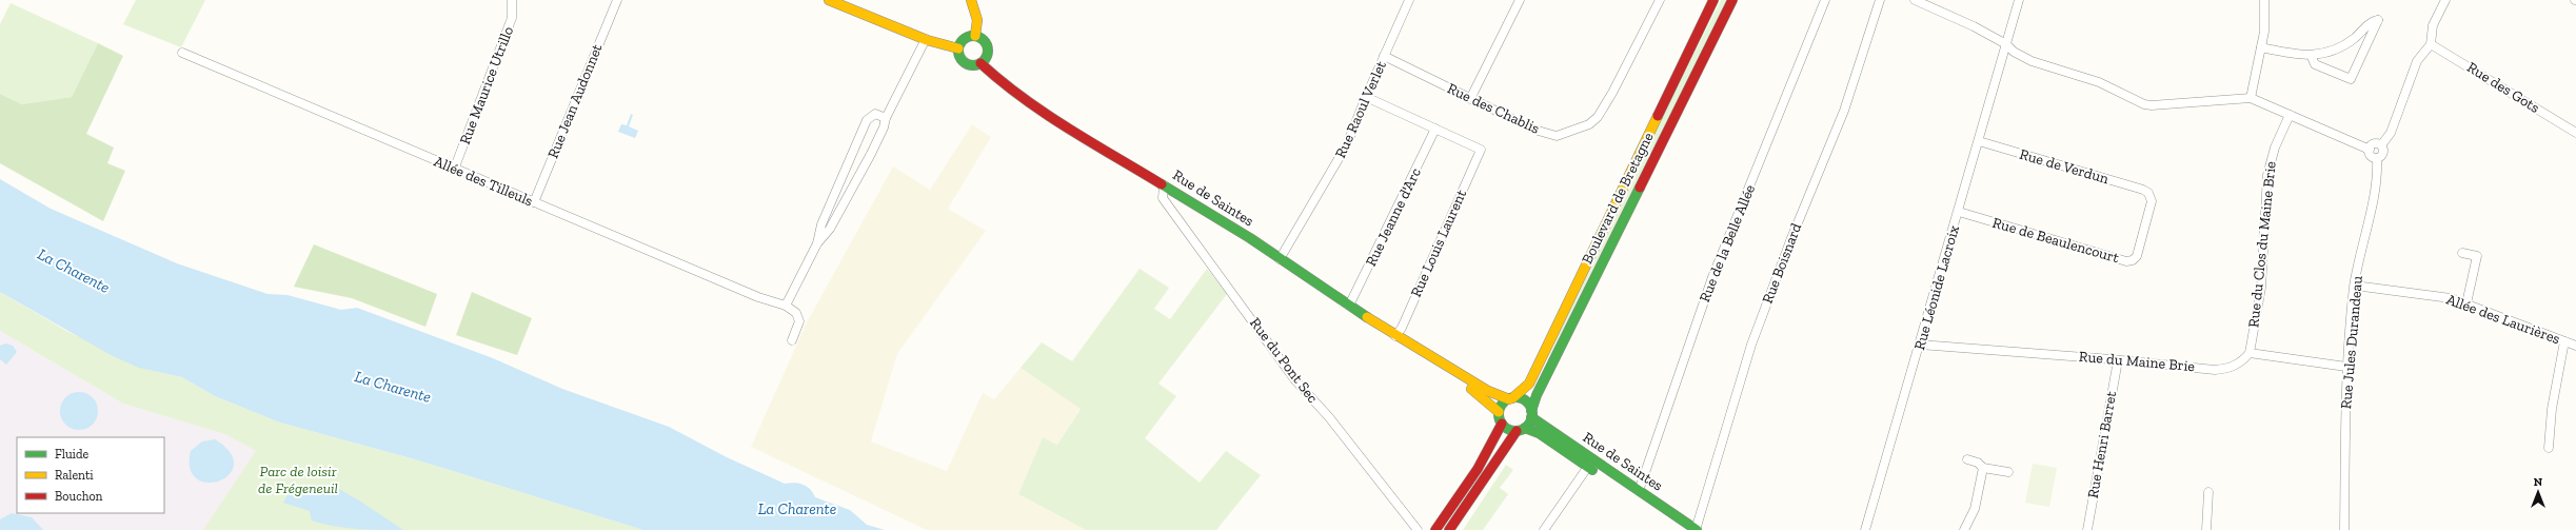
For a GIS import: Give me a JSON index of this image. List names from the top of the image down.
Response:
{
  "streets": {
    "main road": ["Rue de Saintes", "Boulevard de Bretagne"],
    "street": [
      "Rue Maurice Utrillo",
      "Rue des Gots",
      "Rue Jean Audonnet",
      "Rue des Chablis",
      "Rue Raoul Verlet",
      "Rue de Verdun",
      "Allée des Tilleuls",
      "Rue Jeanne d'Arc",
      "Rue de Beaulencourt",
      "Rue Louis Laurent",
      "Rue de la Belle Allée",
      "Rue du Clos du Maine Brie",
      "Rue Boisnard",
      "Rue Léonide Lacroix",
      "Allée des Laurières",
      "Rue Jules Durandeau",
      "Rue du Pont Sec",
      "Rue du Maine Brie",
      "Rue Henri Barret"
    ]
  },
  "crossings": [
    ["Rue Maurice Utrillo", "Allée des Tilleuls"],
    ["Rue Jean Audonnet", "Allée des Tilleuls"],
    ["Rue des Chablis", "Rue Raoul Verlet"],
    ["Rue Raoul Verlet", "Rue de Saintes"],
    ["Rue de Verdun", "Rue de Beaulencourt"],
    ["Rue de Verdun", "Rue Léonide Lacroix"],
    ["Rue de Saintes", "Boulevard de Bretagne"],
    ["Rue de Saintes", "Rue Jeanne d'Arc"],
    ["Rue de Saintes", "Rue Louis Laurent"],
    ["Rue de Saintes", "Rue de la Belle Allée"],
    ["Rue de Saintes", "Rue Boisnard"],
    ["Rue de Saintes", "Rue du Pont Sec"],
    ["Rue Jeanne d'Arc", "Rue Louis Laurent"],
    ["Rue de Beaulencourt", "Rue Léonide Lacroix"],
    ["Rue du Clos du Maine Brie", "Rue du Maine Brie"],
    ["Rue Léonide Lacroix", "Rue du Maine Brie"],
    ["Allée des Laurières", "Rue Jules Durandeau"],
    ["Rue du Maine Brie", "Rue Henri Barret"]
  ],
  "water": ["La Charente"],
  "parks": ["Parc de loisir de Frégeneuil"],
  "legend": ["Fluide", "Ralenti", "Bouchon"],
  "north": "top"
}
